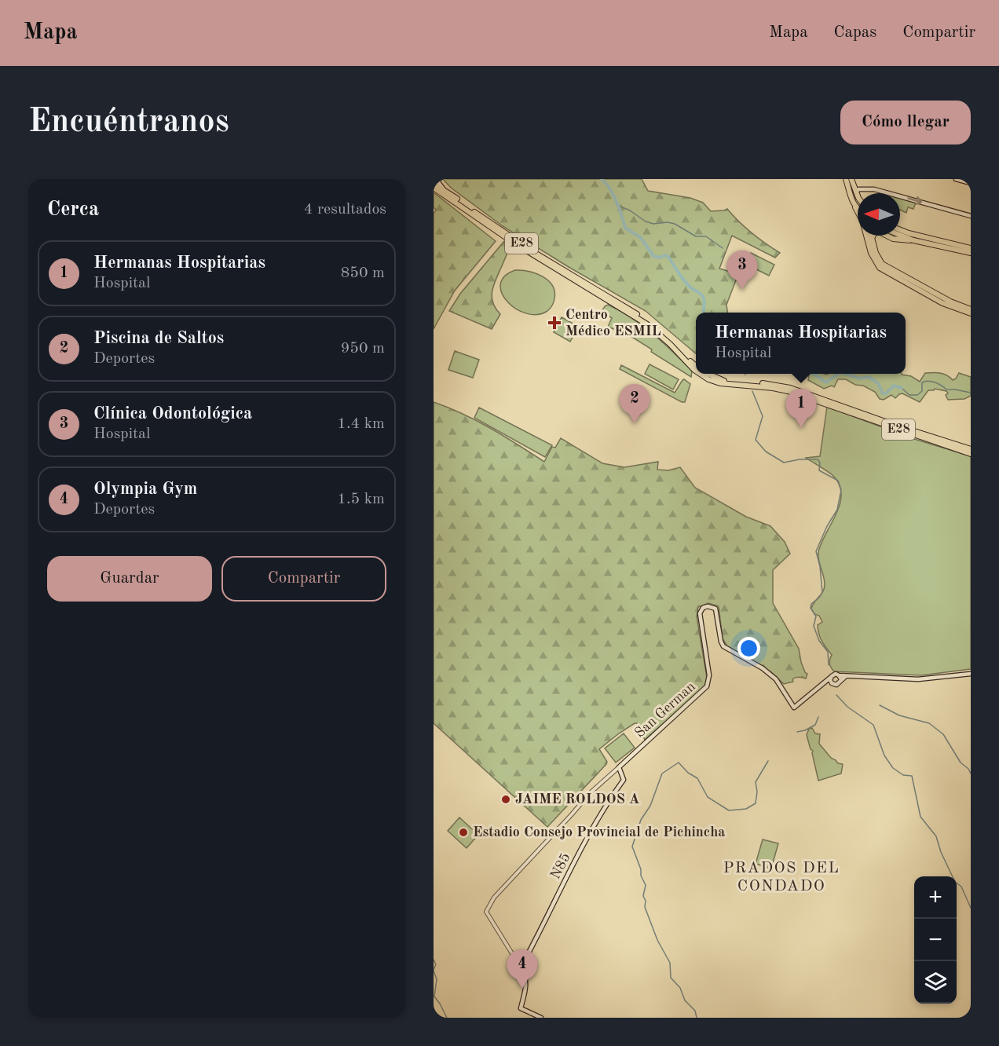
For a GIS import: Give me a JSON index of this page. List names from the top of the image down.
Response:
{
  "streets": {
    "main road": ["E28", "San German", "N85"]
  },
  "crossings": [
    ["San German", "N85"]
  ],
  "districts": ["PRADOS DEL CONDADO"],
  "places": {
    "health": ["Centro Médico ESMIL"],
    "other": ["JAIME ROLDOS A", "Estadio Consejo Provincial de Pichincha"]
  },
  "north": "left",
  "page": {
    "header": "Mapa",
    "nav": ["Mapa", "Capas", "Compartir"],
    "buttons": [
      "Cómo llegar",
      ["Guardar", "Compartir"]
    ],
    "title": "Encuéntranos",
    "heading": ["Cerca", "4 resultados"],
    "list": [
      {
        "mark": "1",
        "name": "Hermanas Hospitarias",
        "note": "Hospital",
        "value": "850 m"
      },
      {
        "mark": "2",
        "name": "Piscina de Saltos",
        "note": "Deportes",
        "value": "950 m"
      },
      {
        "mark": "3",
        "name": "Clínica Odontológica",
        "note": "Hospital",
        "value": "1.4 km"
      },
      {
        "mark": "4",
        "name": "Olympia Gym",
        "note": "Deportes",
        "value": "1.5 km"
      }
    ],
    "pins": [
      "3",
      "2",
      "1",
      "4"
    ],
    "popup": ["Hermanas Hospitarias", "Hospital"],
    "map_buttons": ["+", "−"]
  }
}
